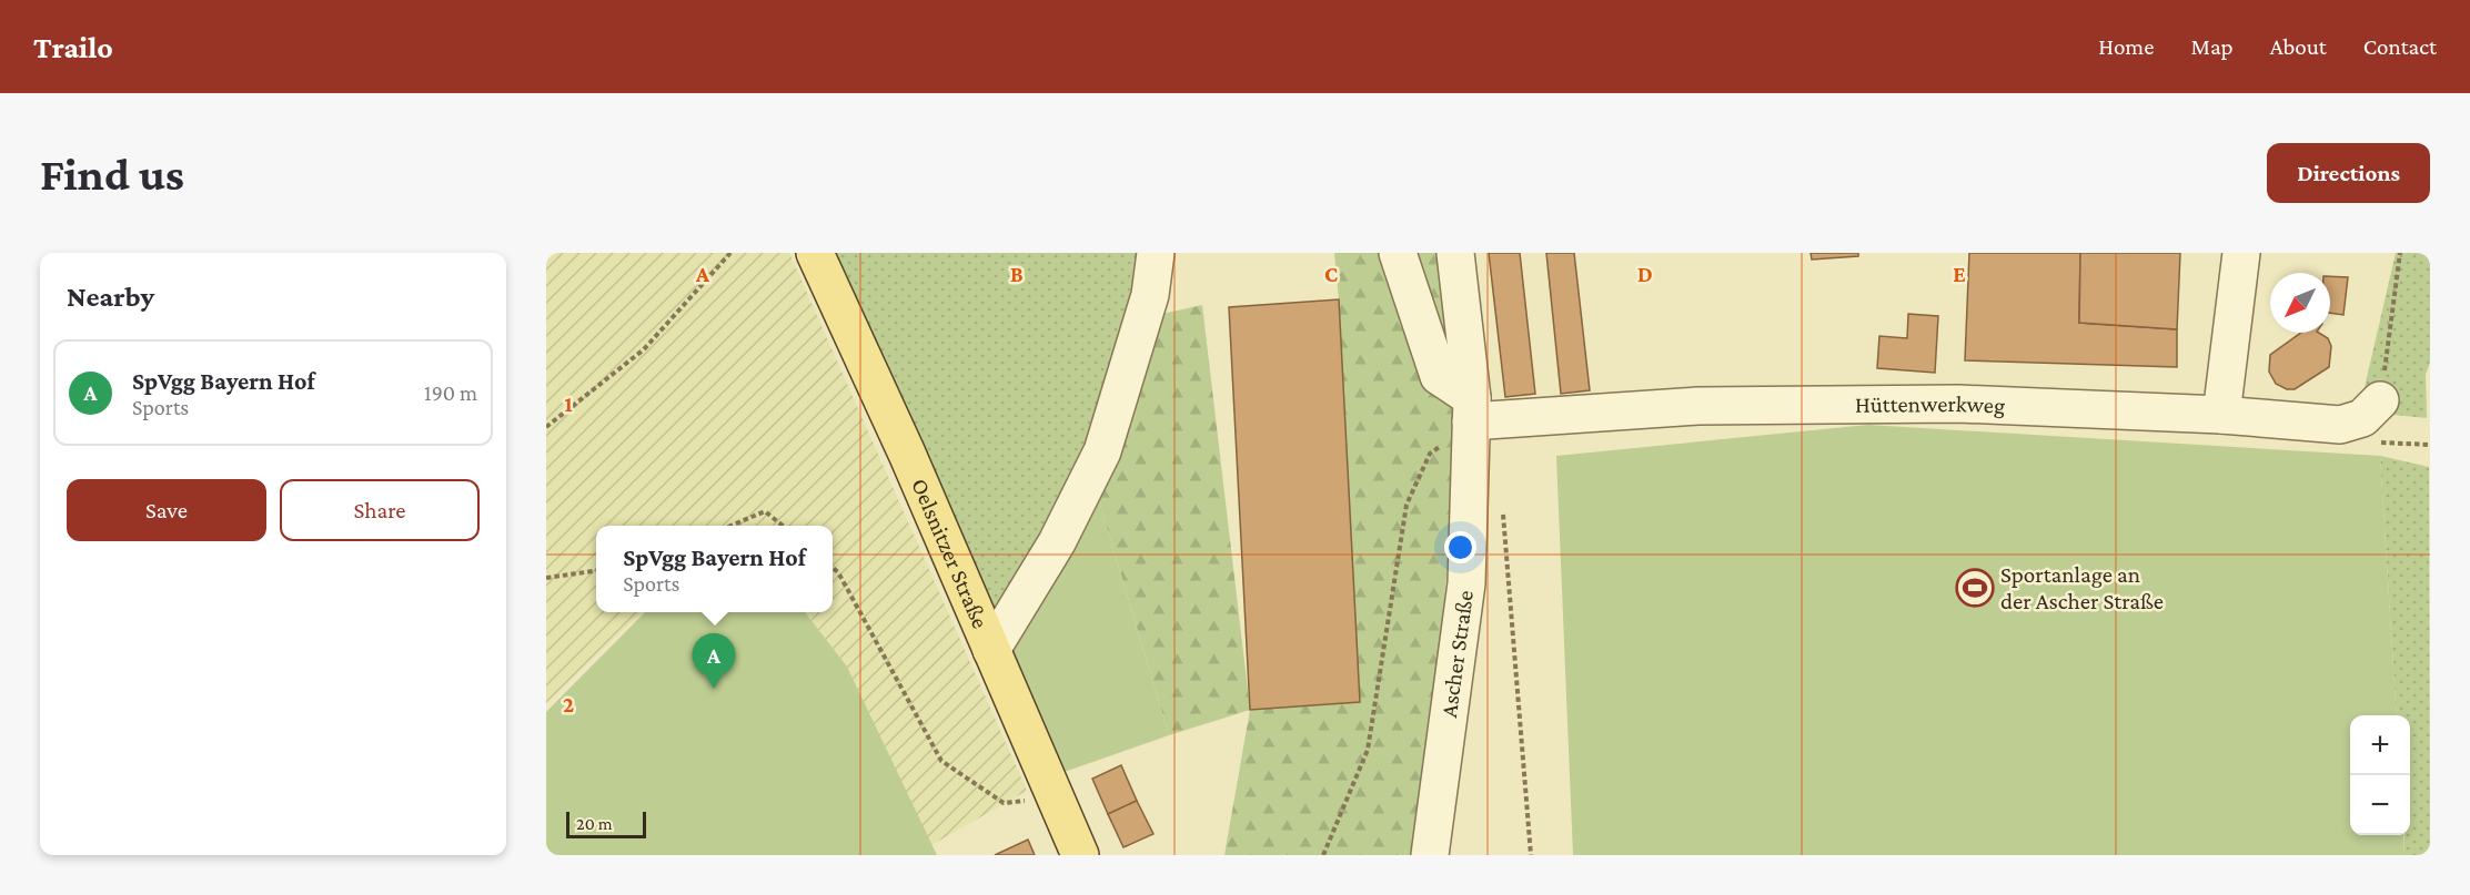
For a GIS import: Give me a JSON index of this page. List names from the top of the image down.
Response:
{
  "streets": {
    "main road": ["Oelsnitzer Straße"],
    "street": ["Hüttenwerkweg", "Ascher Straße"]
  },
  "crossings": [
    ["Hüttenwerkweg", "Ascher Straße"]
  ],
  "places": {
    "sports": ["Sportanlage an der Ascher Straße"]
  },
  "scale_bar": "20 m",
  "north": "bottom left",
  "page": {
    "header": "Trailo",
    "nav": [
      "Home",
      "Map",
      "About",
      "Contact"
    ],
    "buttons": [
      "Directions",
      ["Save", "Share"]
    ],
    "title": "Find us",
    "heading": "Nearby",
    "list": [
      {
        "mark": "A",
        "name": "SpVgg Bayern Hof",
        "note": "Sports",
        "value": "190 m"
      }
    ],
    "popup": ["SpVgg Bayern Hof", "Sports"],
    "pins": "A",
    "map_buttons": ["+", "−"],
    "scale": "20 m"
  },
  "grid": {
    "columns": [
      "A",
      "B",
      "C",
      "D",
      "E"
    ],
    "rows": ["1", "2"]
  }
}
